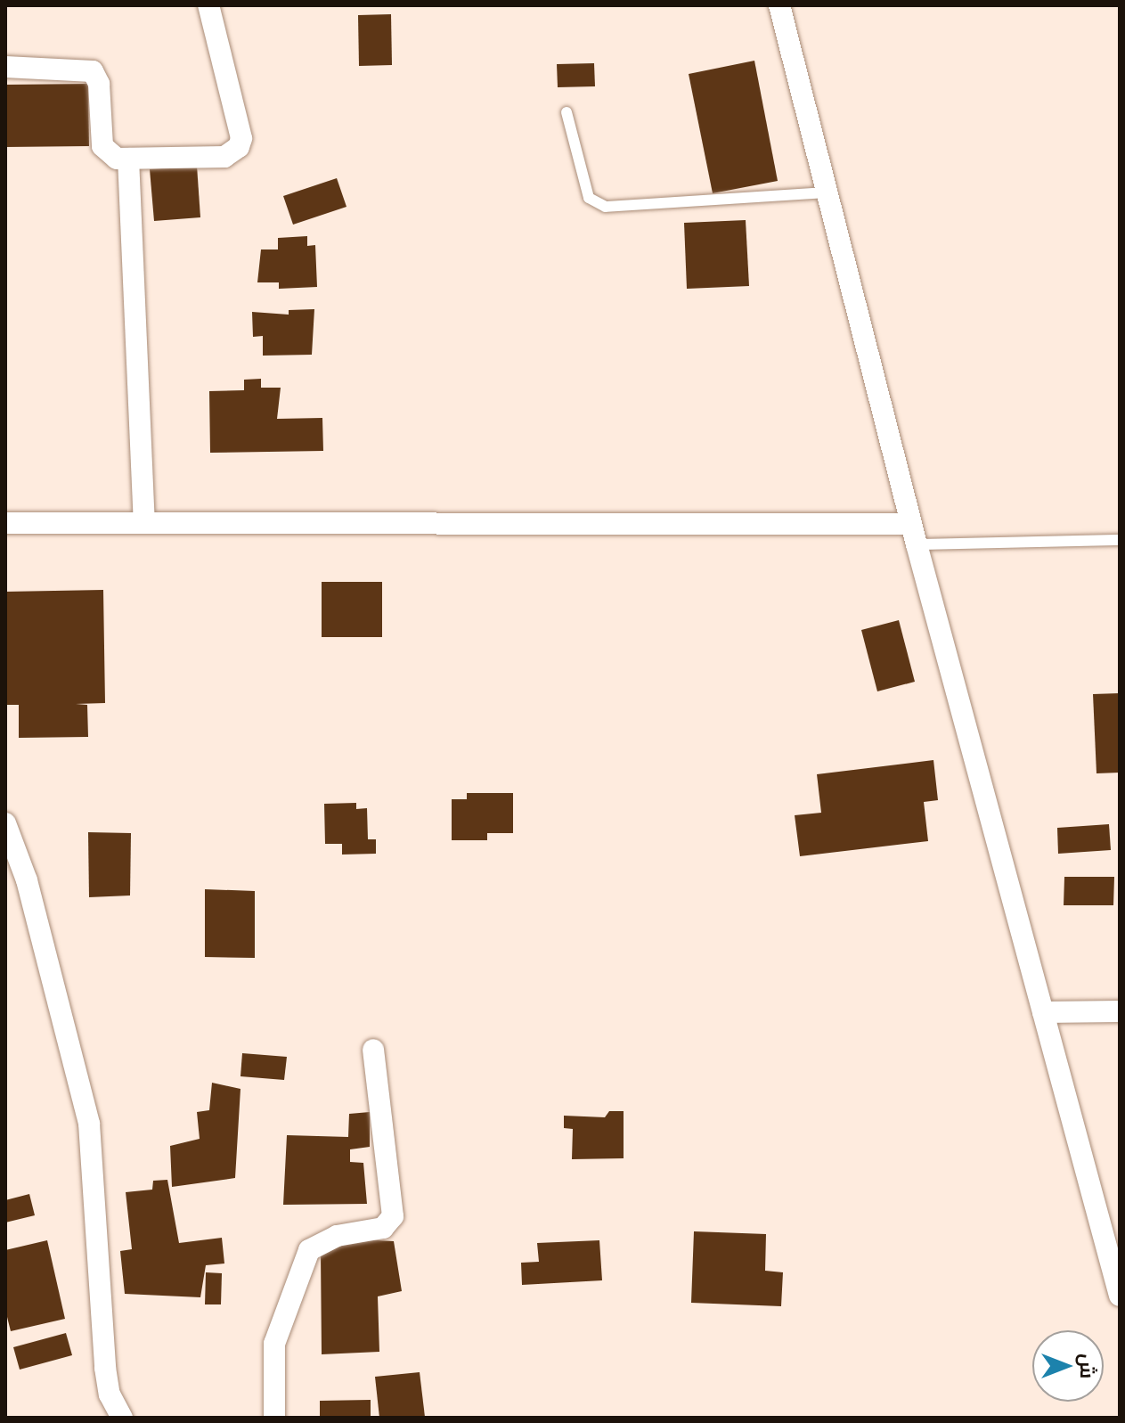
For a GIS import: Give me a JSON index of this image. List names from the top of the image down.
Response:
{
  "north": "right"
}
